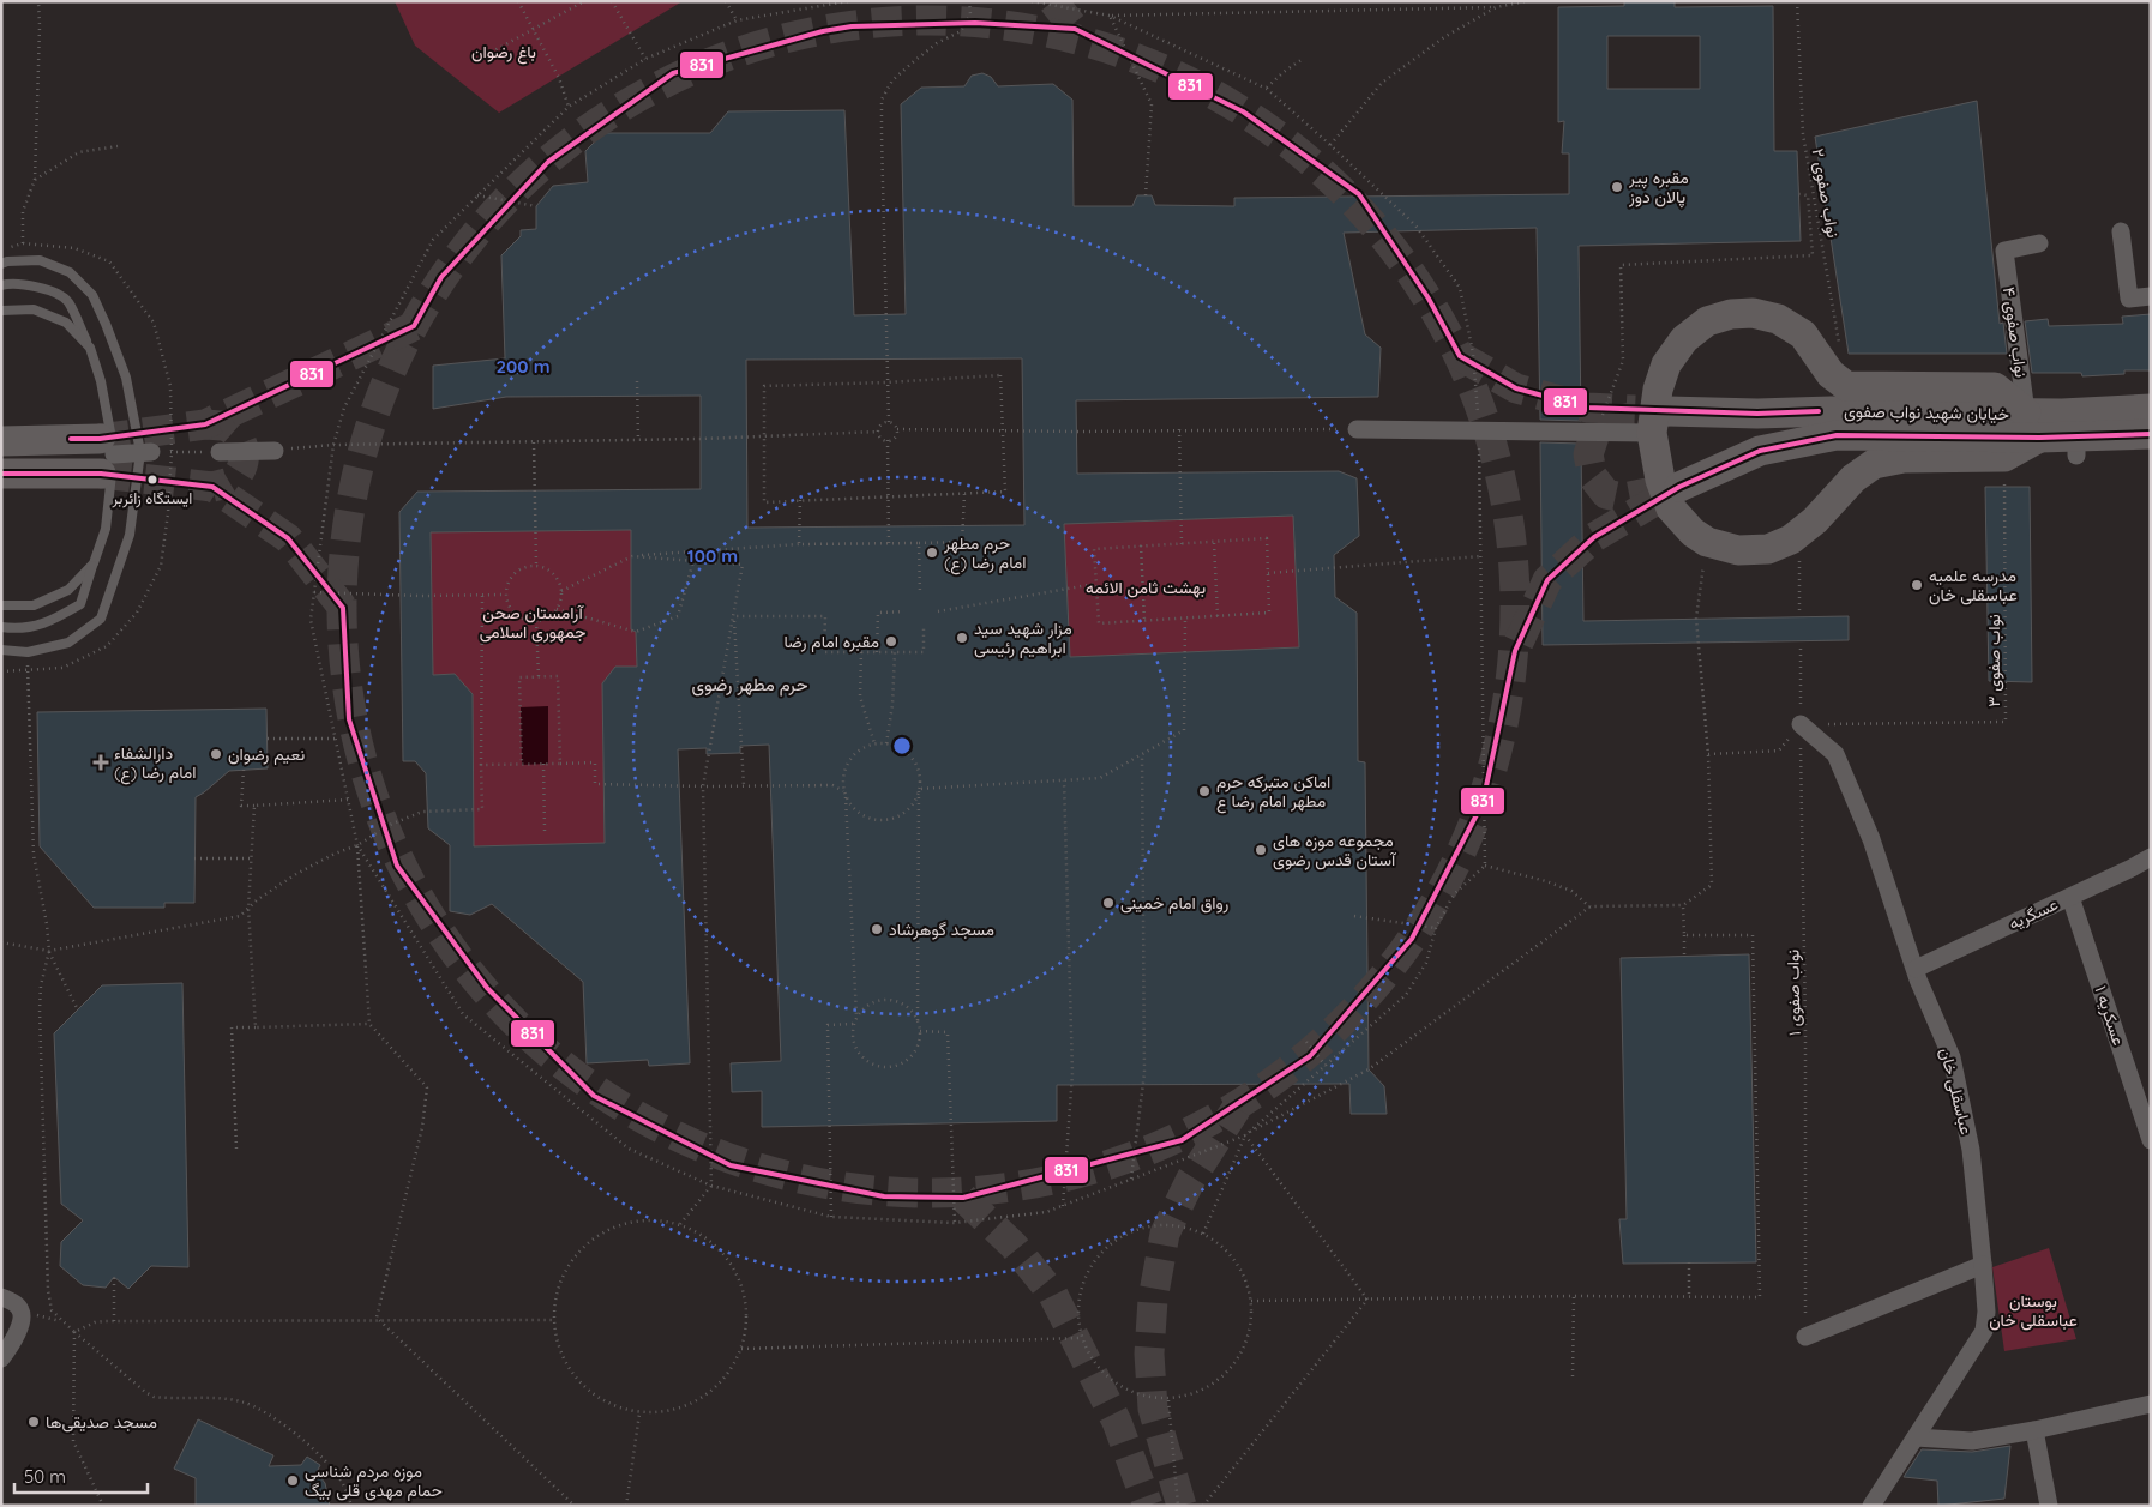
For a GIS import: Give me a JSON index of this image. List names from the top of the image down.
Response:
{
  "streets": {
    "main road": ["خیابان شهید نواب صفوی"],
    "street": [
      "نواب صفوی ۴",
      "عسگریه",
      "عسکریه ۱",
      "عباسقلی خان"
    ],
    "path": ["نواب صفوی ۲", "نواب صفوی ۳", "نواب صفوی ۱"]
  },
  "crossings": [
    ["نواب صفوی ۴", "خیابان شهید نواب صفوی"],
    ["نواب صفوی ۳", "نواب صفوی ۱"],
    ["نواب صفوی ۳", "عباسقلی خان"],
    ["عسگریه", "عسکریه ۱"],
    ["عسگریه", "عباسقلی خان"],
    ["نواب صفوی ۱", "عباسقلی خان"]
  ],
  "districts": ["حرم مطهر رضوی"],
  "parks": [
    "باغ رضوان",
    "بهشت ثامن الائمه",
    "آرامستان صحن جمهوری اسلامی",
    "بوستان عباسقلی خان"
  ],
  "places": {
    "other": [
      "مقبره پیر پالان دوز",
      "ایستگاه زائربر",
      "حرم مطهر امام رضا (ع)",
      "مدرسه علمیه عباسقلی خان",
      "مزار شهید سید ابراهیم رئیسی",
      "مقبره امام رضا",
      "نعیم رضوان",
      "اماکن متبرکه حرم مطهر امام رضا ع",
      "مجموعه موزه های آستان قدس رضوی",
      "رواق امام خمینی",
      "مسجد گوهرشاد",
      "مسجد صدیقی‌ها",
      "موزه مردم شناسی حمام مهدی قلی بیگ"
    ],
    "health": ["دارالشفاء امام رضا (ع)"]
  },
  "lines": ["transit line 831"],
  "scale_bar": "50 m",
  "rings": ["200 m", "100 m"]
}
